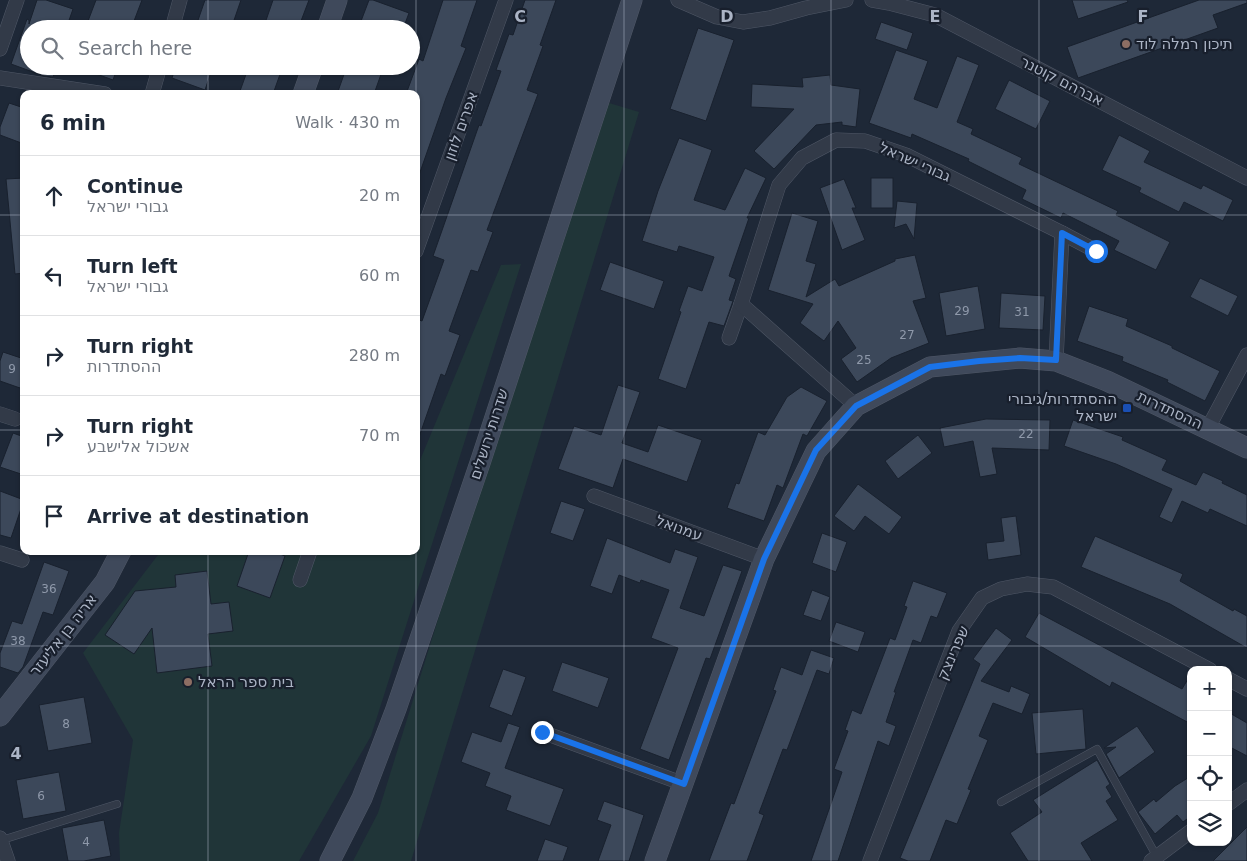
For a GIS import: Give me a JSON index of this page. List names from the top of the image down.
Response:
{
  "streets": {
    "street": [
      "אברהם קוטנר",
      "אפרים לוזון",
      "גבורי ישראל",
      "ההסתדרות",
      "שדרות ירושלים",
      "עמנואל",
      "אריה בן אליעזר",
      "שפרינצק"
    ]
  },
  "crossings": [
    ["ההסתדרות", "עמנואל"]
  ],
  "places": {
    "other": ["תיכון רמלה לוד", "בית ספר הראל"],
    "transit": ["ההסתדרות/גיבורי ישראל"]
  },
  "house_numbers": [
    "29",
    "31",
    "27",
    "25",
    "9",
    "22",
    "36",
    "38",
    "8",
    "6",
    "4"
  ],
  "page": {
    "search": "Search here",
    "heading": ["6 min", "Walk · 430 m"],
    "list": [
      ["Continue", "גבורי ישראל", "20 m"],
      ["Turn left", "גבורי ישראל", "60 m"],
      ["Turn right", "ההסתדרות", "280 m"],
      ["Turn right", "אשכול אלישבע", "70 m"],
      "Arrive at destination"
    ],
    "map_buttons": ["+", "−"]
  },
  "grid": {
    "columns": [
      "C",
      "D",
      "E",
      "F"
    ],
    "rows": ["4"]
  }
}
